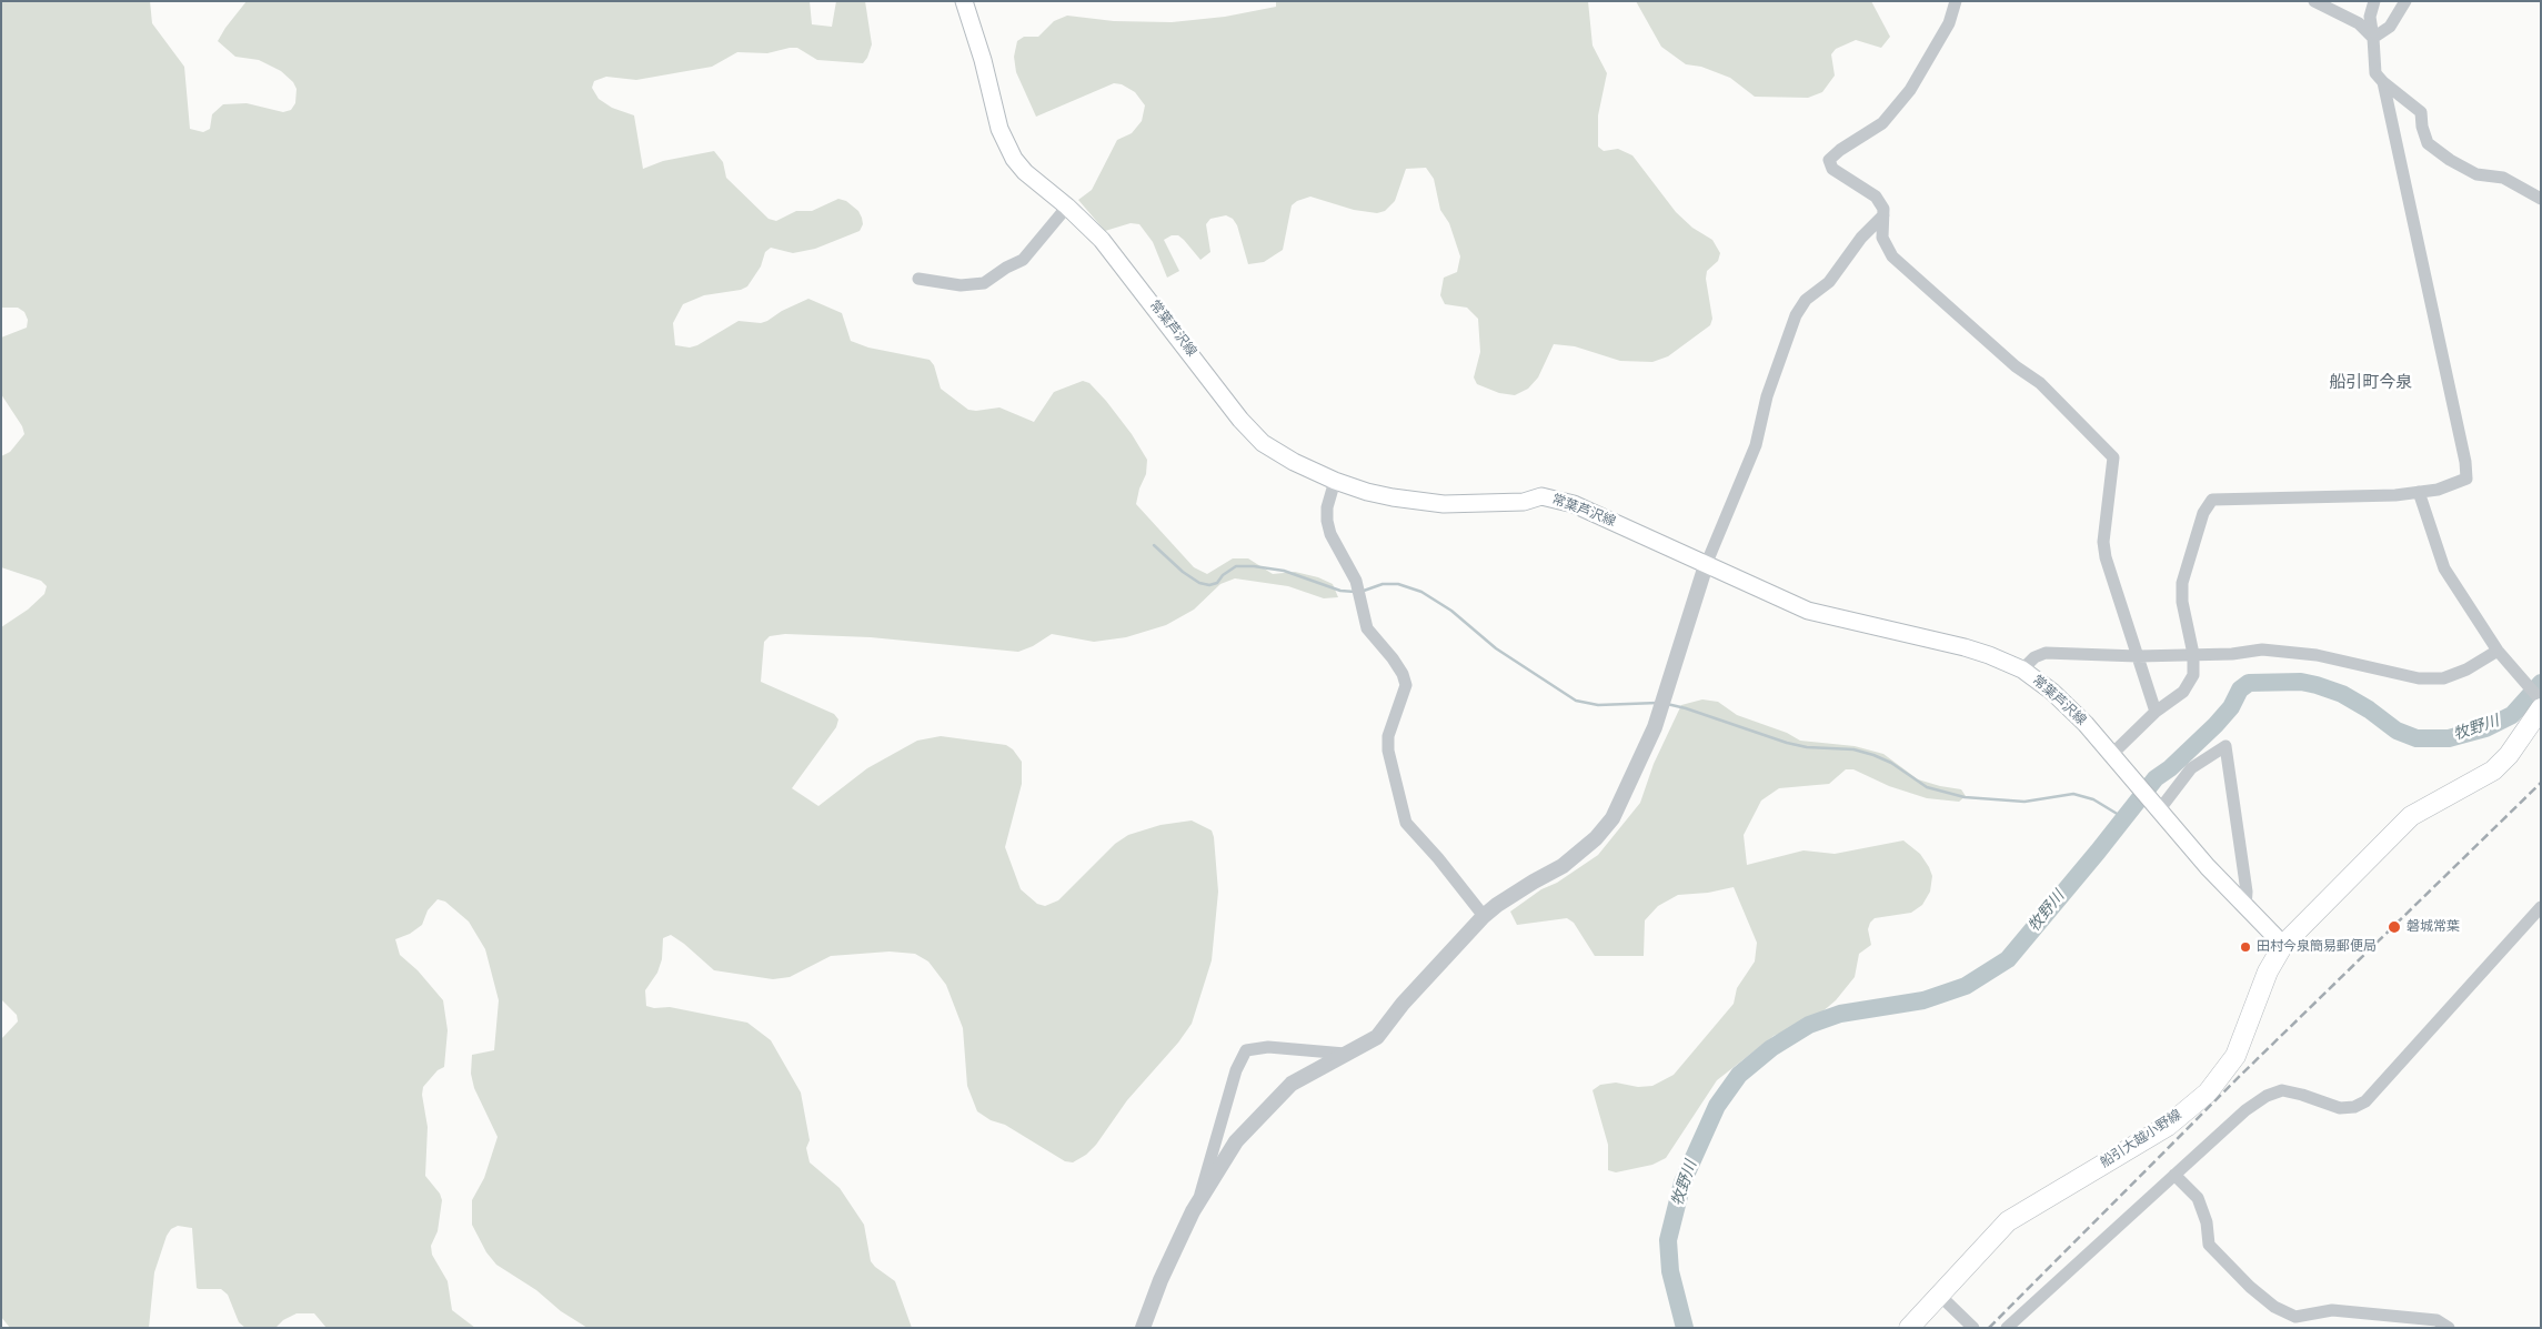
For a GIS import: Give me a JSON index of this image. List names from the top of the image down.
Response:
{
  "streets": {
    "main road": ["常葉芦沢線", "船引大越小野線"]
  },
  "crossings": [
    ["常葉芦沢線", "船引大越小野線"]
  ],
  "districts": ["船引町今泉"],
  "water": ["牧野川"],
  "places": ["磐城常葉", "田村今泉簡易郵便局"]
}
